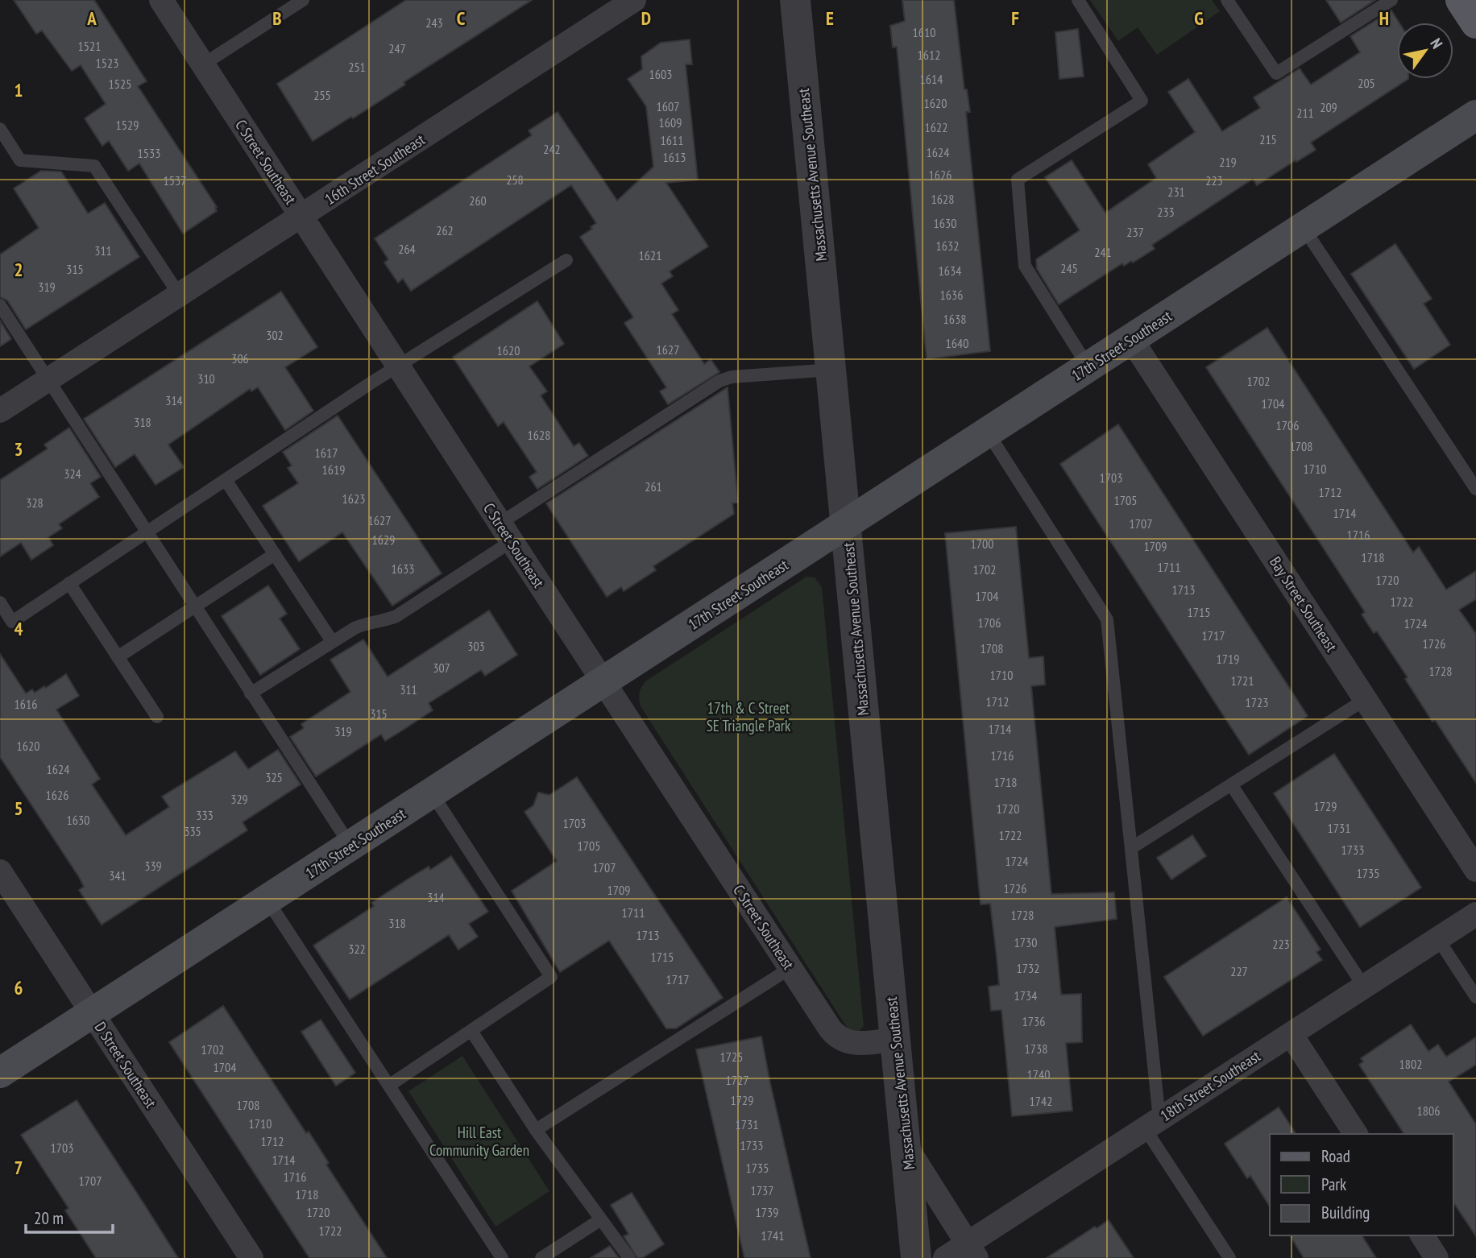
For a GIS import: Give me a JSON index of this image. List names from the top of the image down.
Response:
{
  "streets": {
    "main road": ["17th Street Southeast"],
    "street": [
      "C Street Southeast",
      "16th Street Southeast",
      "Massachusetts Avenue Southeast",
      "Bay Street Southeast",
      "D Street Southeast",
      "18th Street Southeast"
    ]
  },
  "crossings": [
    ["C Street Southeast", "16th Street Southeast"],
    ["C Street Southeast", "Massachusetts Avenue Southeast"],
    ["C Street Southeast", "17th Street Southeast"],
    ["Massachusetts Avenue Southeast", "17th Street Southeast"],
    ["17th Street Southeast", "Bay Street Southeast"],
    ["17th Street Southeast", "D Street Southeast"]
  ],
  "parks": ["17th & C Street SE Triangle Park", "Hill East Community Garden"],
  "house_numbers": [
    "243",
    "1610",
    "1521",
    "247",
    "1612",
    "1523",
    "251",
    "1603",
    "1614",
    "205",
    "1525",
    "255",
    "1620",
    "1607",
    "209",
    "211",
    "1609",
    "1529",
    "1622",
    "215",
    "1611",
    "242",
    "1624",
    "1533",
    "1613",
    "219",
    "1626",
    "258",
    "1537",
    "223",
    "231",
    "1628",
    "260",
    "233",
    "1630",
    "262",
    "237",
    "1632",
    "264",
    "311",
    "241",
    "1621",
    "245",
    "315",
    "1634",
    "319",
    "1636",
    "1638",
    "302",
    "1640",
    "1627",
    "1620",
    "306",
    "310",
    "1702",
    "314",
    "1704",
    "318",
    "1706",
    "1628",
    "1708",
    "1617",
    "1710",
    "1619",
    "324",
    "1703",
    "261",
    "1712",
    "1623",
    "1705",
    "328",
    "1714",
    "1627",
    "1707",
    "1716",
    "1629",
    "1700",
    "1709",
    "1718",
    "1711",
    "1633",
    "1702",
    "1720",
    "1713",
    "1704",
    "1722",
    "1715",
    "1706",
    "1724",
    "1717",
    "1726",
    "303",
    "1708",
    "1719",
    "307",
    "1728",
    "1710",
    "1721",
    "311",
    "1712",
    "1723",
    "1616",
    "315",
    "1714",
    "319",
    "1620",
    "1716",
    "1624",
    "325",
    "1718",
    "1626",
    "329",
    "1729",
    "1720",
    "333",
    "1630",
    "1703",
    "1731",
    "335",
    "1722",
    "1705",
    "1733",
    "1724",
    "339",
    "1707",
    "1735",
    "341",
    "1726",
    "1709",
    "314",
    "1711",
    "1728",
    "318",
    "1713",
    "1730",
    "223",
    "322",
    "1715",
    "1732",
    "227",
    "1717",
    "1734",
    "1736",
    "1738",
    "1702",
    "1725",
    "1802",
    "1704",
    "1740",
    "1727",
    "1729",
    "1742",
    "1708",
    "1806",
    "1710",
    "1731",
    "1712",
    "1733",
    "1703",
    "1714",
    "1735",
    "1716",
    "1707",
    "1737",
    "1718",
    "1720",
    "1739",
    "1722",
    "1741"
  ],
  "legend": ["Road", "Park", "Building"],
  "scale_bar": "20 m",
  "north": "top right",
  "grid": {
    "columns": [
      "A",
      "B",
      "C",
      "D",
      "E",
      "F",
      "G",
      "H"
    ],
    "rows": [
      "1",
      "2",
      "3",
      "4",
      "5",
      "6",
      "7"
    ]
  }
}
